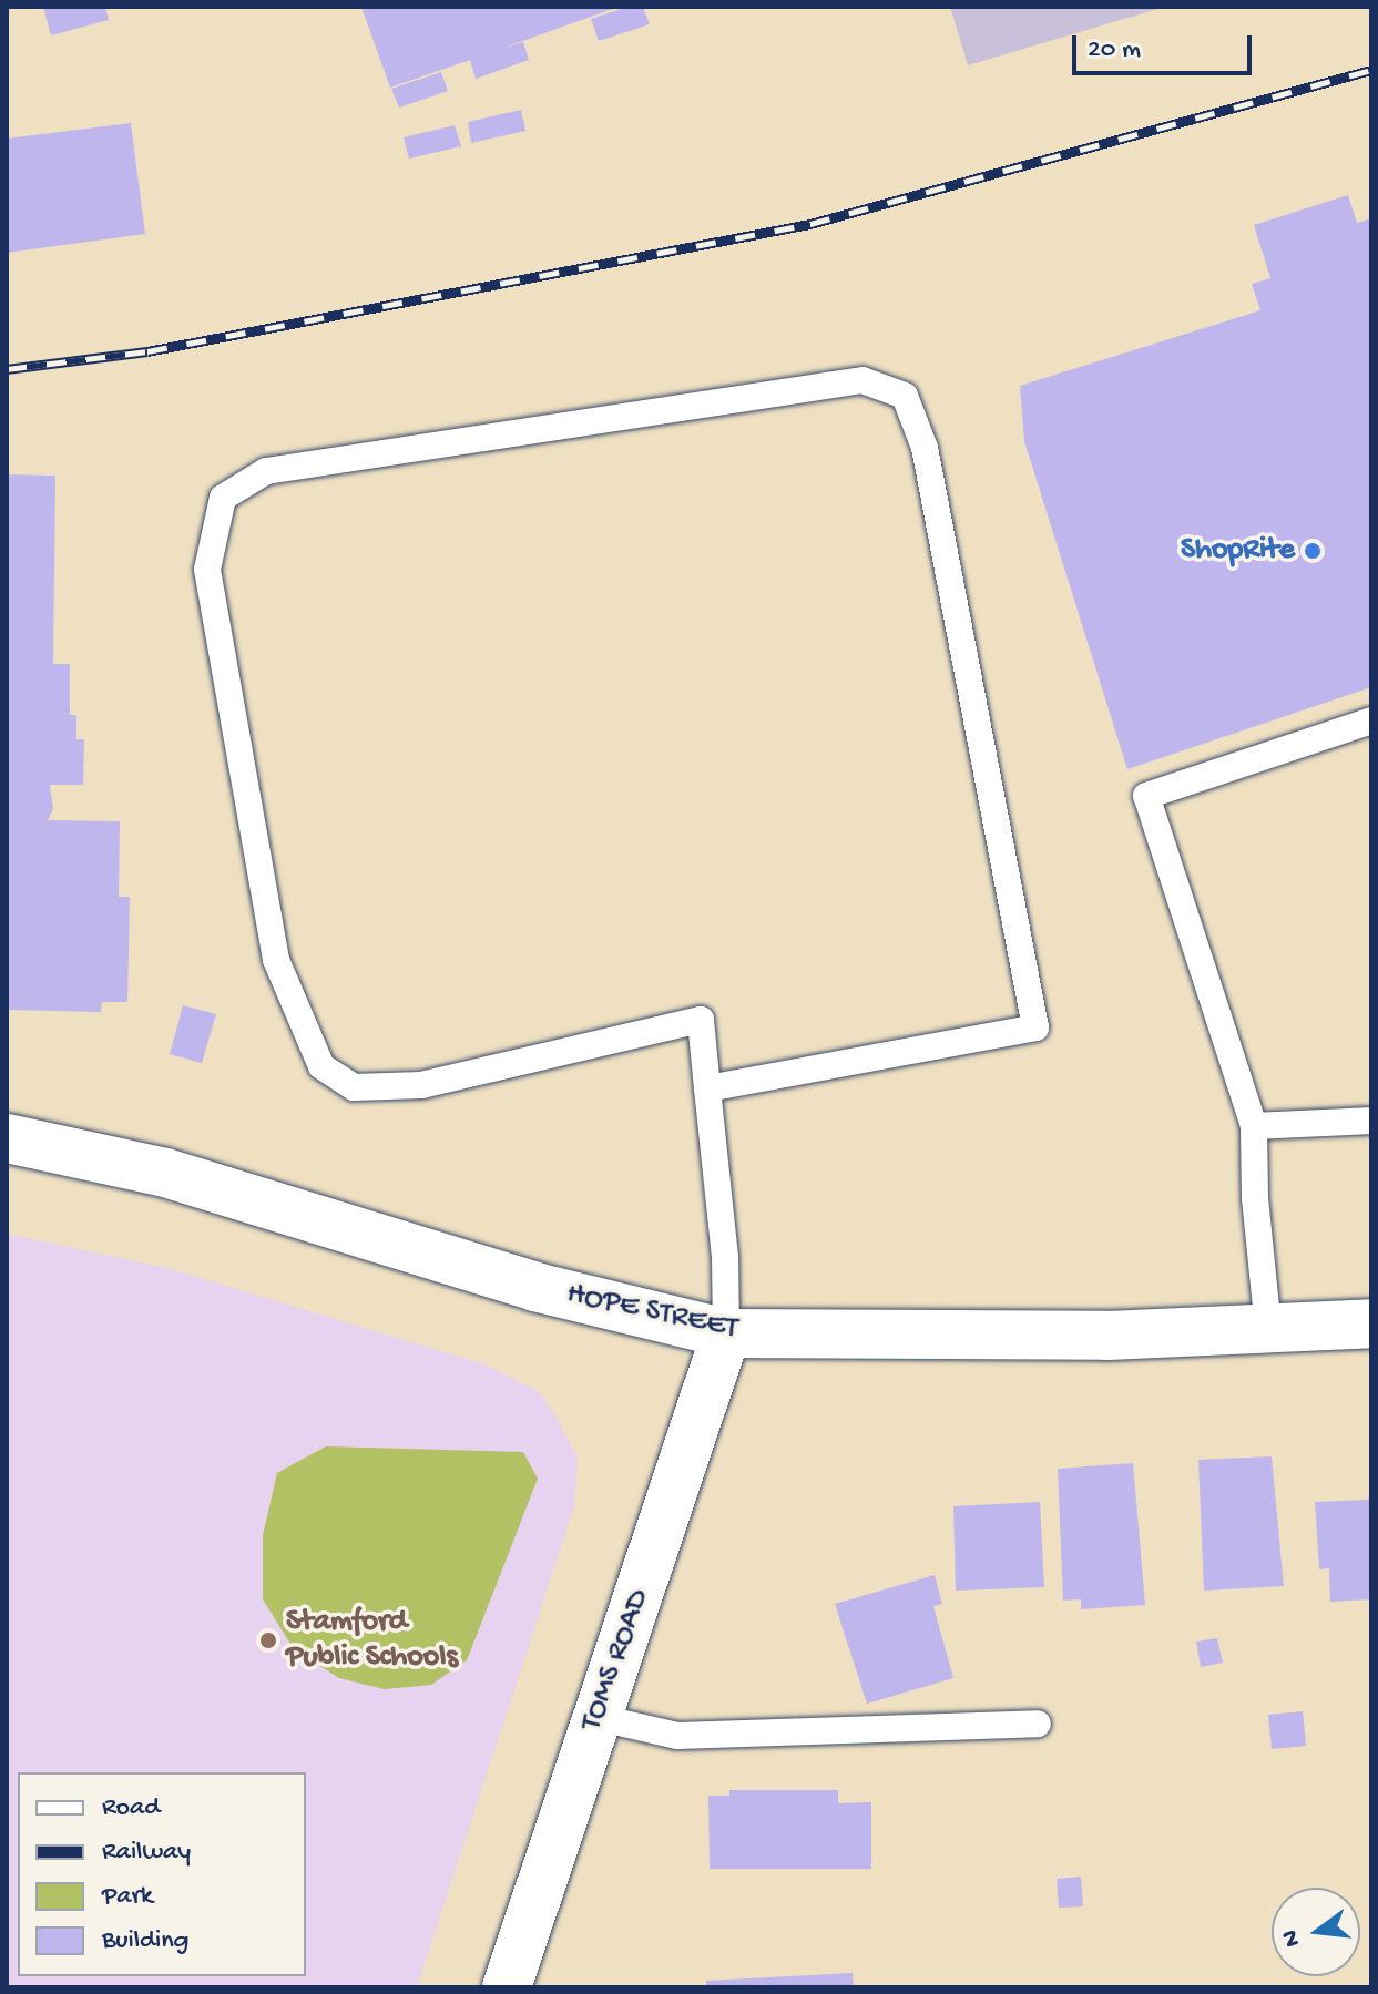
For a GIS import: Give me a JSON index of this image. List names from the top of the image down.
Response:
{
  "streets": {
    "main road": ["HOPE STREET", "TOMS ROAD"]
  },
  "crossings": [
    ["HOPE STREET", "TOMS ROAD"]
  ],
  "places": ["ShopRite", "Stamford Public Schools"],
  "legend": [
    "Road",
    "Railway",
    "Park",
    "Building"
  ],
  "scale_bar": "20 m",
  "north": "left"
}
